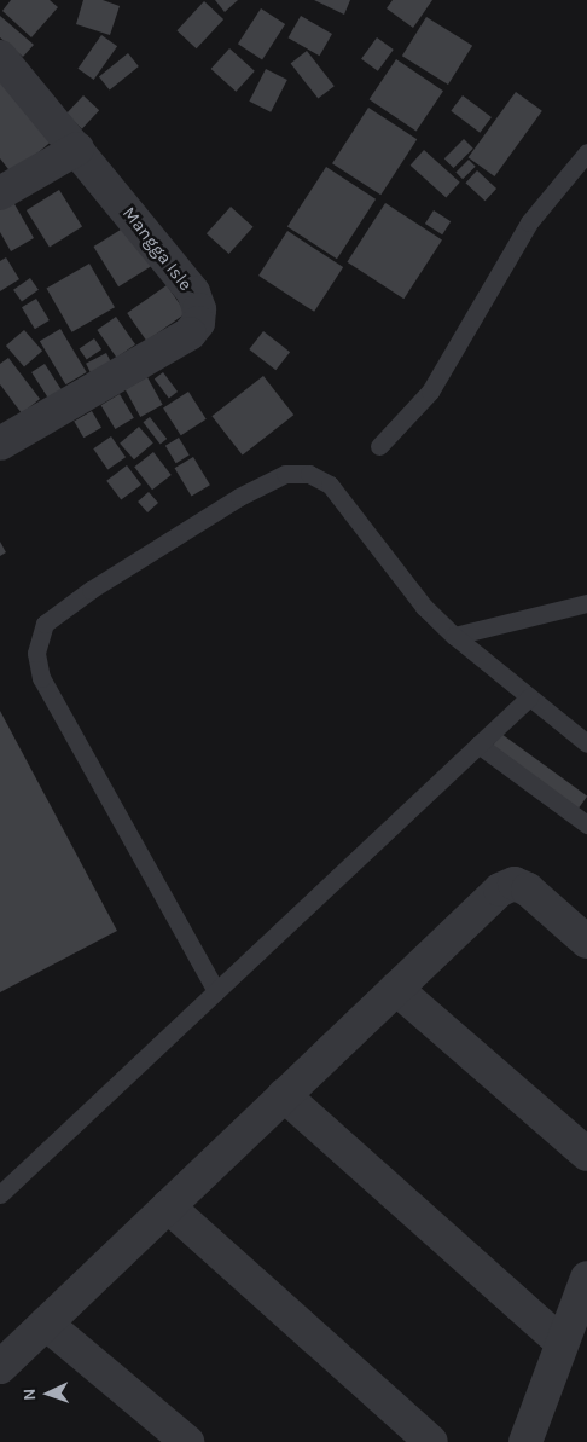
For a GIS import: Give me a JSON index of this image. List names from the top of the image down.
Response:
{
  "streets": {
    "street": ["Mangga Isle"]
  },
  "north": "left"
}
